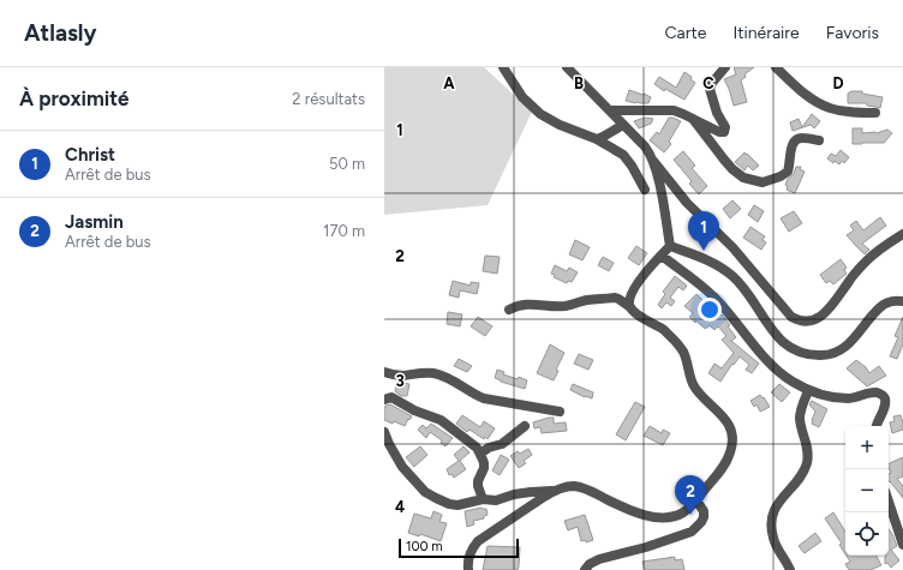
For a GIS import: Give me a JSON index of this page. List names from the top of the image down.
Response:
{
  "scale_bar": "100 m",
  "page": {
    "header": "Atlasly",
    "nav": ["Carte", "Itinéraire", "Favoris"],
    "heading": ["À proximité", "2 résultats"],
    "list": [
      {
        "mark": "1",
        "name": "Christ",
        "note": "Arrêt de bus",
        "value": "50 m"
      },
      {
        "mark": "2",
        "name": "Jasmin",
        "note": "Arrêt de bus",
        "value": "170 m"
      }
    ],
    "pins": ["1", "2"],
    "map_buttons": ["+", "−"],
    "scale": "100 m"
  },
  "grid": {
    "columns": [
      "A",
      "B",
      "C",
      "D"
    ],
    "rows": [
      "1",
      "2",
      "3",
      "4"
    ]
  }
}
